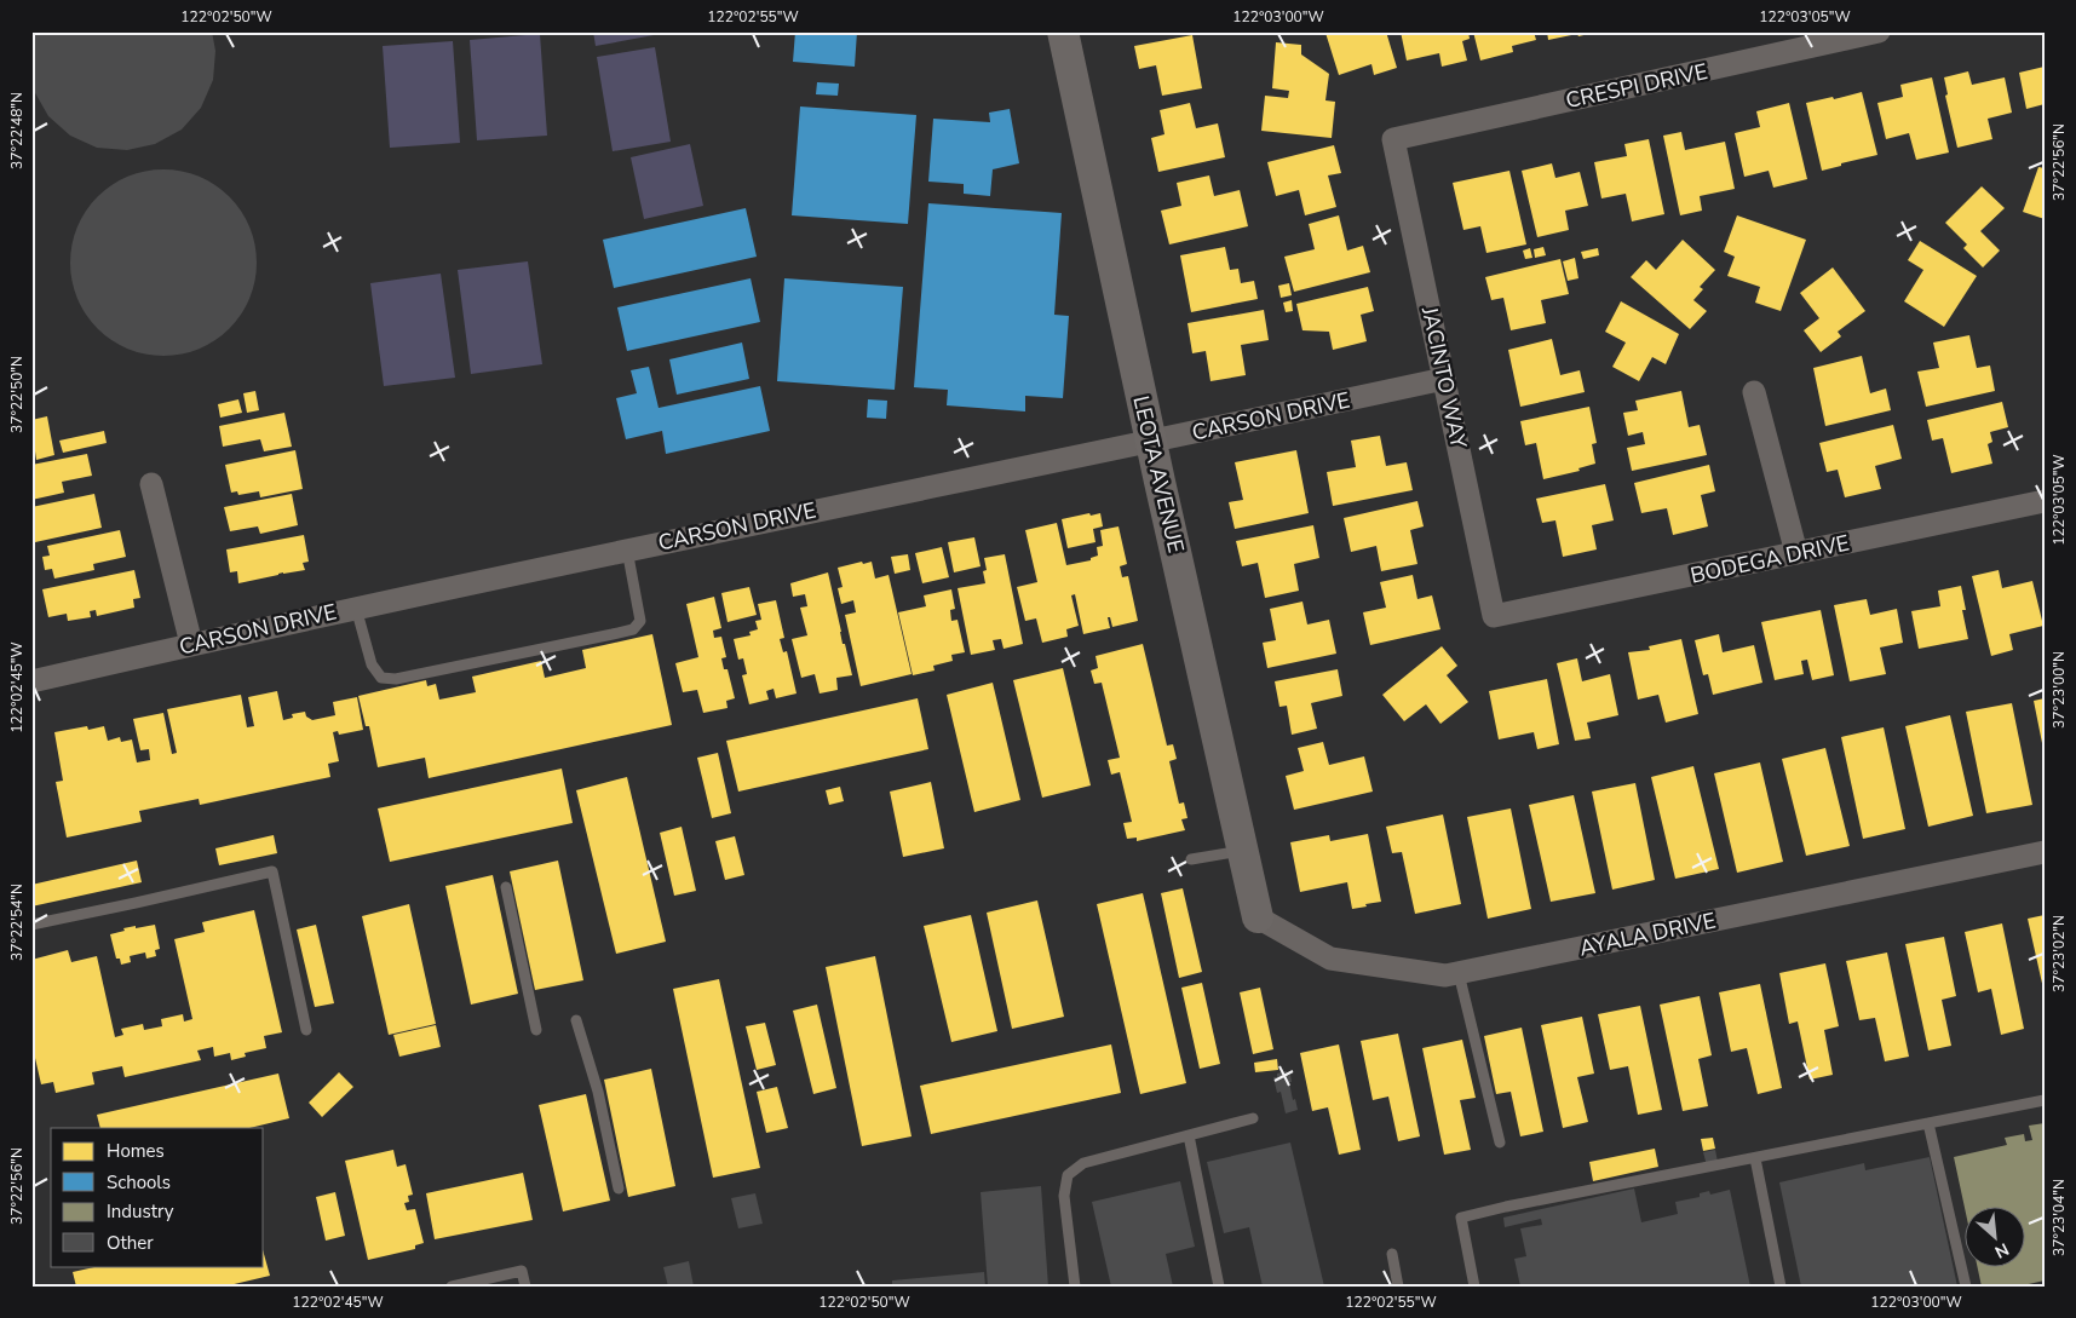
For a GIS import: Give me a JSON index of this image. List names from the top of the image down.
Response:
{
  "streets": {
    "street": [
      "CRESPI DRIVE",
      "JACINTO WAY",
      "CARSON DRIVE",
      "LEOTA AVENUE",
      "BODEGA DRIVE",
      "AYALA DRIVE"
    ]
  },
  "crossings": [
    ["CRESPI DRIVE", "JACINTO WAY"],
    ["JACINTO WAY", "CARSON DRIVE"],
    ["JACINTO WAY", "BODEGA DRIVE"],
    ["CARSON DRIVE", "LEOTA AVENUE"],
    ["LEOTA AVENUE", "AYALA DRIVE"]
  ],
  "legend": [
    "Homes",
    "Schools",
    "Industry",
    "Other"
  ],
  "north": "bottom right",
  "coordinates": [
    "122°02'50\"W",
    "122°02'55\"W",
    "122°03'00\"W",
    "122°03'05\"W",
    "37°22'48\"N",
    "37°22'56\"N",
    "37°22'50\"N",
    "122°02'45\"W",
    "37°23'00\"N",
    "37°22'54\"N",
    "37°23'02\"N",
    "37°23'04\"N"
  ]
}
